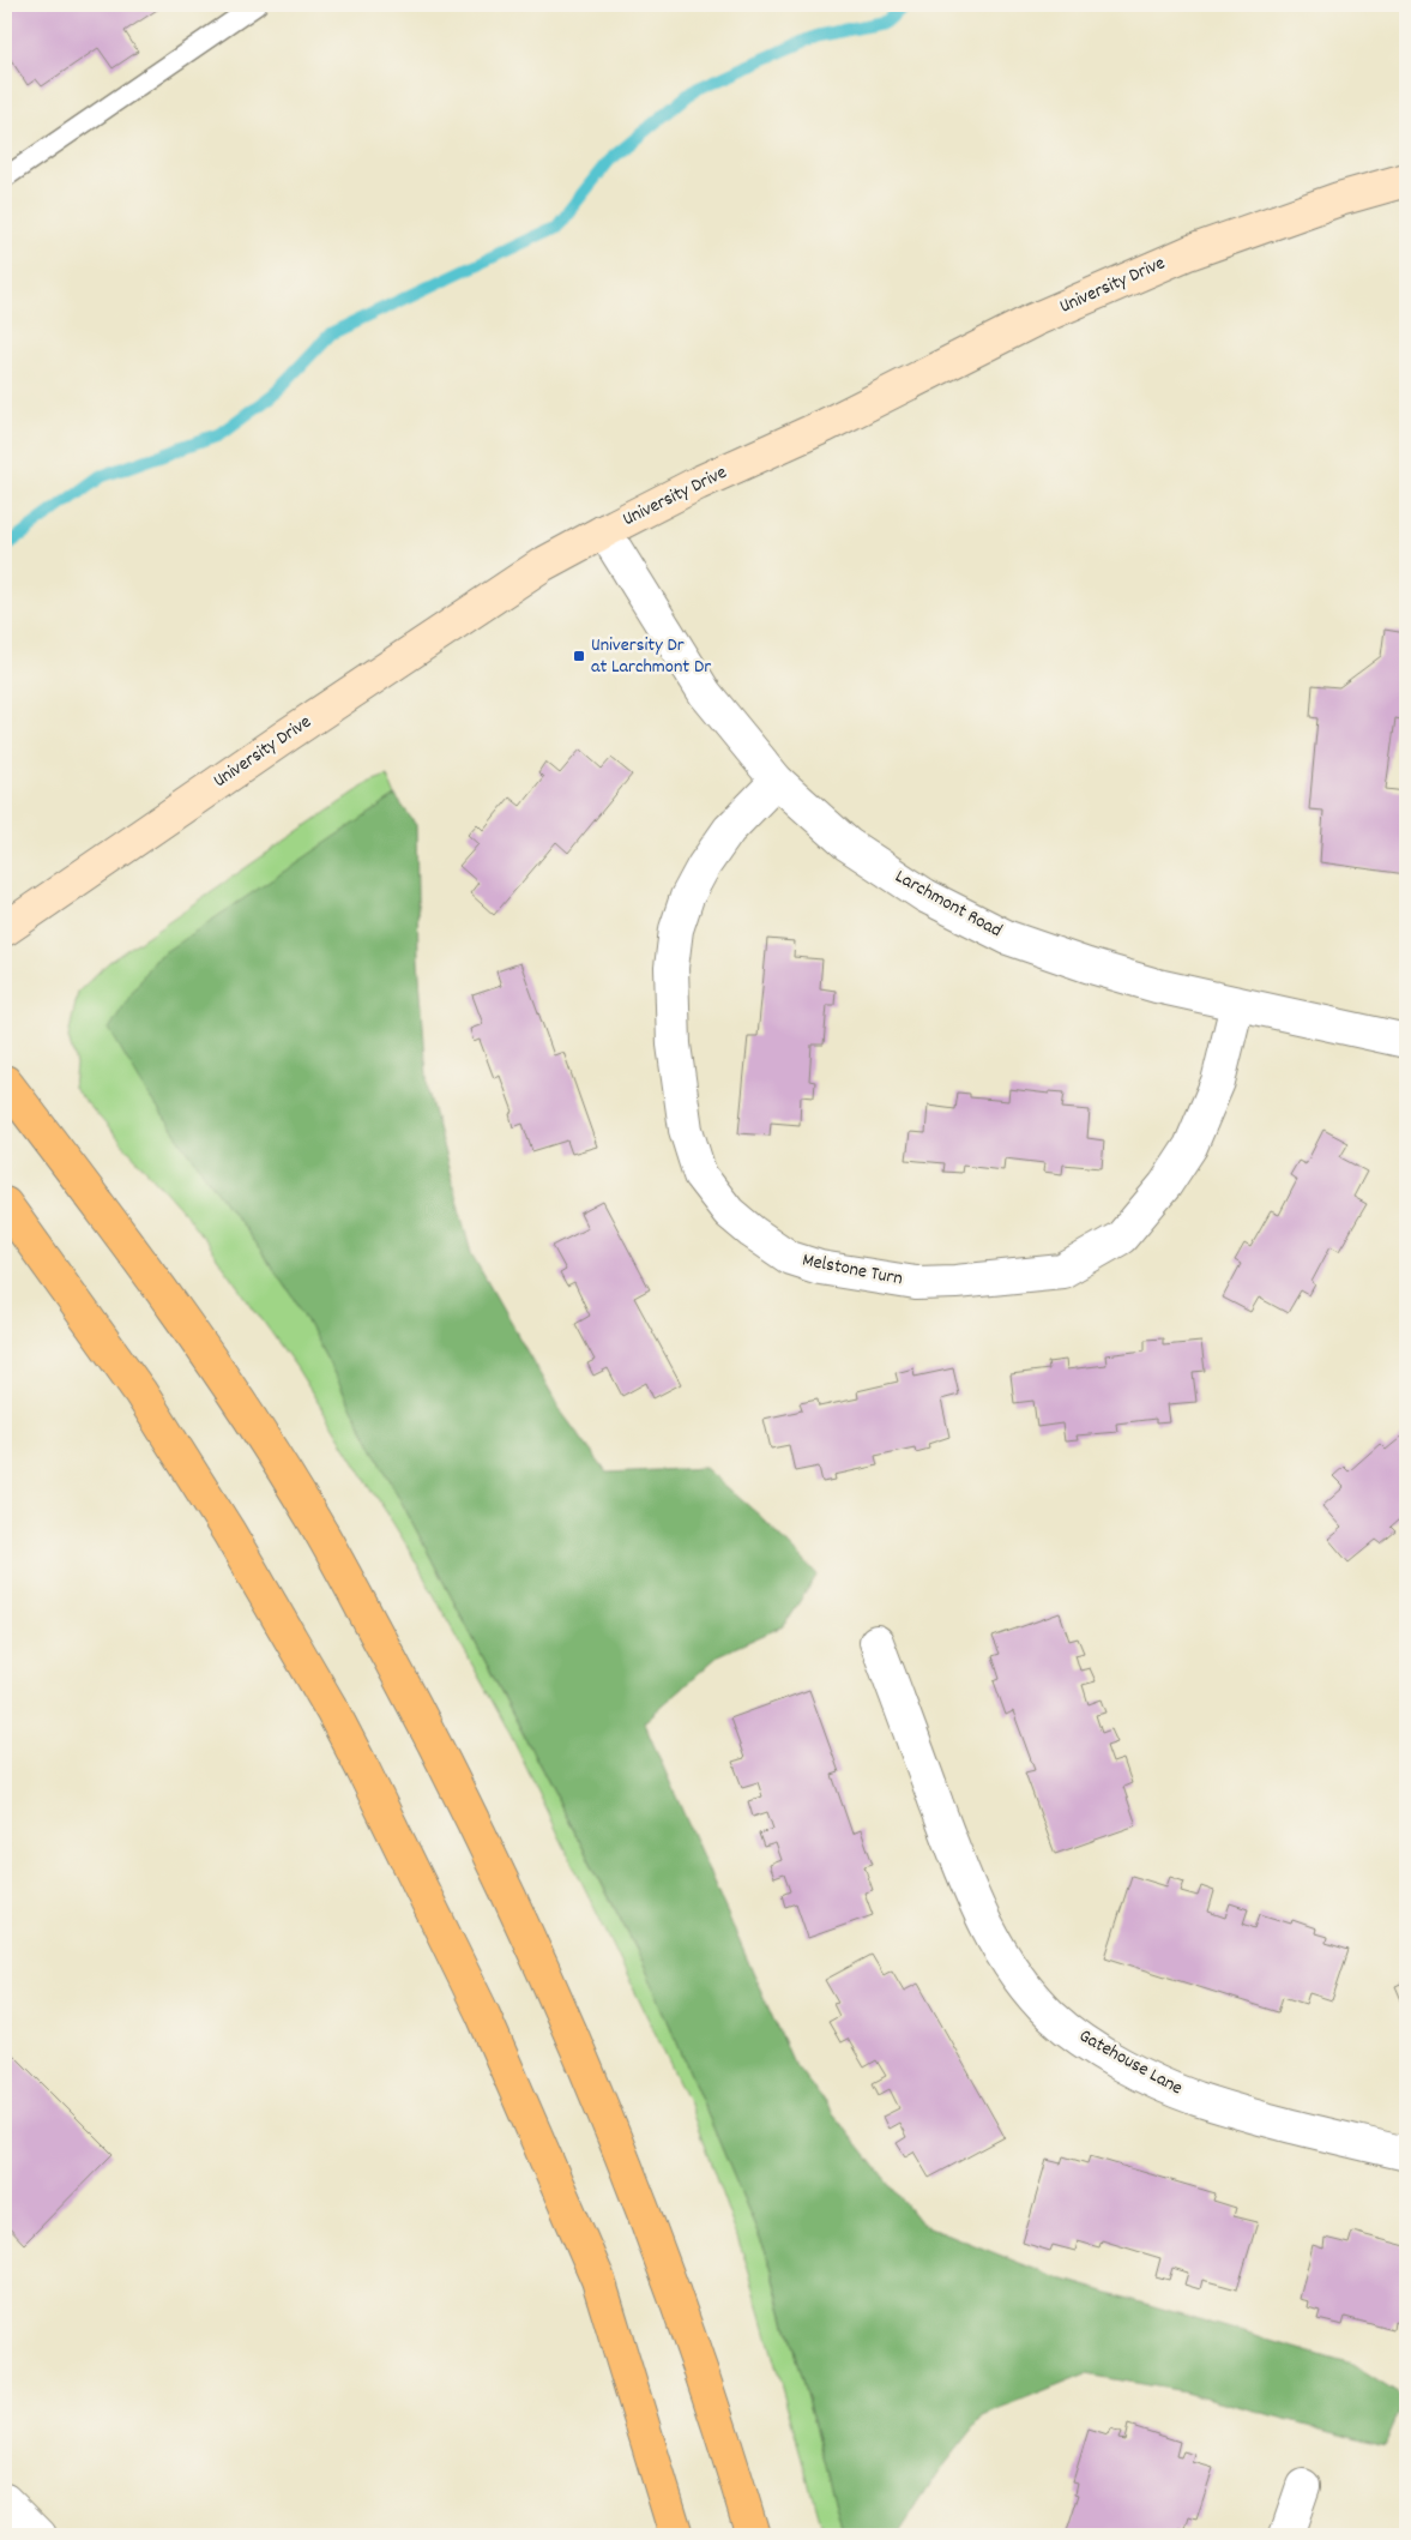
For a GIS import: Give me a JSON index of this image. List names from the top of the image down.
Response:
{
  "streets": {
    "main road": ["University Drive"],
    "street": ["Larchmont Road", "Melstone Turn", "Gatehouse Lane"]
  },
  "crossings": [
    ["University Drive", "Larchmont Road"],
    ["Larchmont Road", "Melstone Turn"]
  ],
  "places": {
    "transit": ["University Dr at Larchmont Dr"]
  }
}
